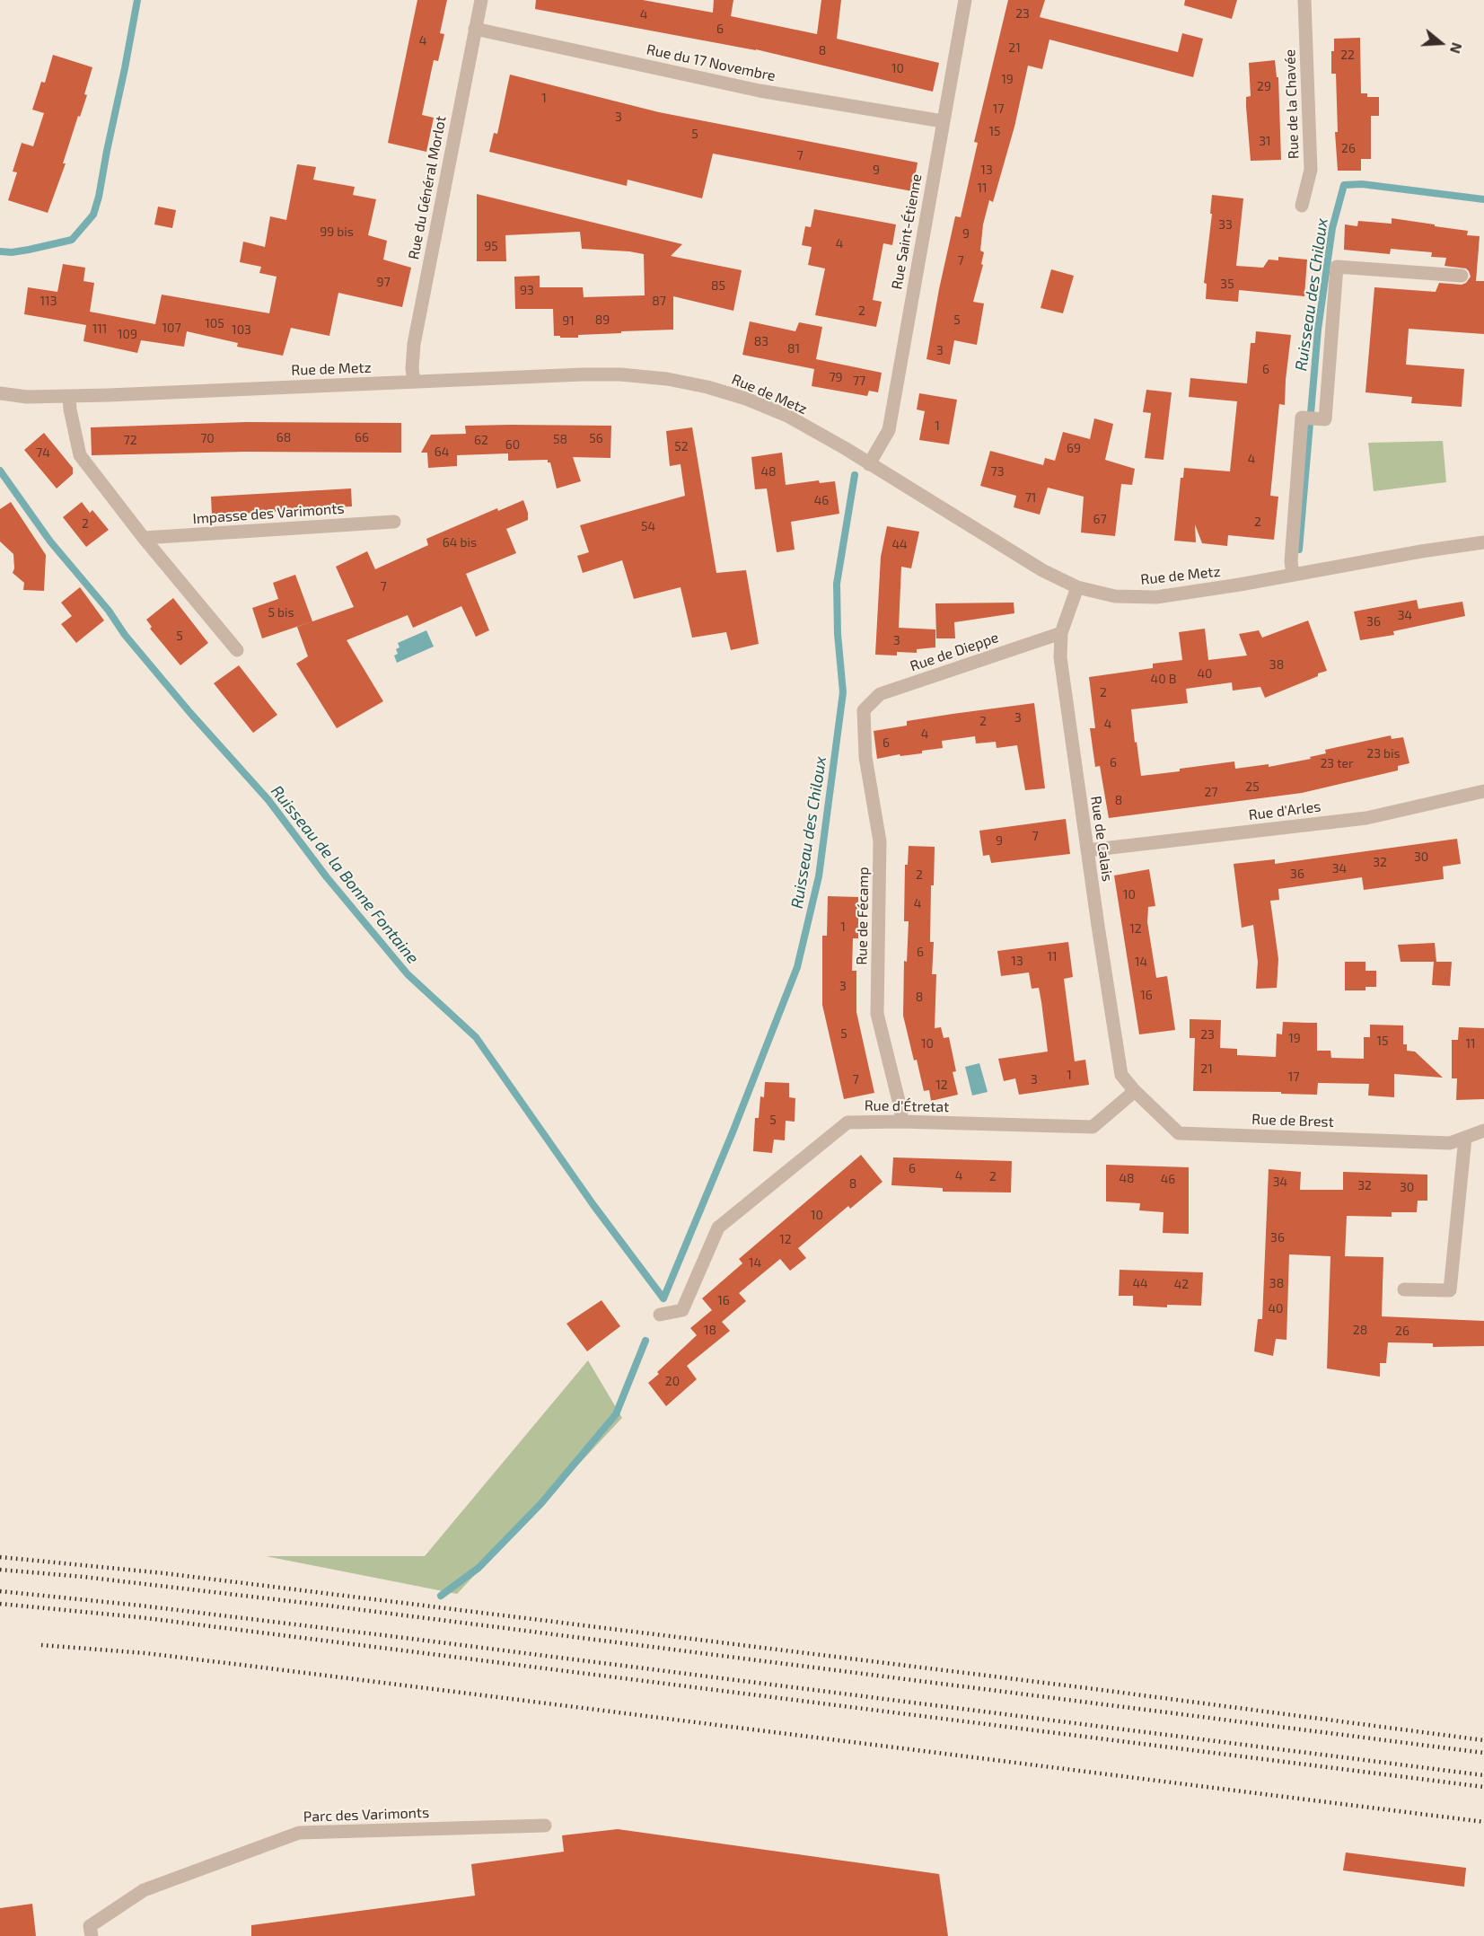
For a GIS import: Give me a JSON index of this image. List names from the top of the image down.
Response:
{
  "streets": {
    "street": [
      "Rue du 17 Novembre",
      "Rue de la Chavée",
      "Rue du Général Morlot",
      "Rue Saint-Étienne",
      "Rue de Metz",
      "Impasse des Varimonts",
      "Rue de Dieppe",
      "Rue d'Arles",
      "Rue de Calais",
      "Rue de Fécamp",
      "Rue d'Étretat",
      "Rue de Brest",
      "Parc des Varimonts"
    ]
  },
  "crossings": [
    ["Rue du 17 Novembre", "Rue du Général Morlot"],
    ["Rue du 17 Novembre", "Rue Saint-Étienne"],
    ["Rue du Général Morlot", "Rue de Metz"],
    ["Rue Saint-Étienne", "Rue de Metz"],
    ["Rue de Metz", "Rue de Calais"],
    ["Rue de Dieppe", "Rue de Calais"],
    ["Rue de Dieppe", "Rue de Fécamp"],
    ["Rue d'Arles", "Rue de Calais"],
    ["Rue de Calais", "Rue d'Étretat"],
    ["Rue de Calais", "Rue de Brest"],
    ["Rue de Fécamp", "Rue d'Étretat"],
    ["Rue d'Étretat", "Rue de Brest"]
  ],
  "water": ["Ruisseau des Chiloux", "Ruisseau de la Bonne Fontaine"],
  "house_numbers": [
    "23",
    "4",
    "6",
    "4",
    "21",
    "8",
    "22",
    "10",
    "19",
    "29",
    "1",
    "17",
    "3",
    "15",
    "5",
    "31",
    "26",
    "7",
    "9",
    "13",
    "11",
    "33",
    "99 bis",
    "9",
    "4",
    "95",
    "7",
    "97",
    "35",
    "85",
    "93",
    "113",
    "87",
    "2",
    "89",
    "5",
    "91",
    "105",
    "107",
    "111",
    "103",
    "109",
    "83",
    "81",
    "3",
    "6",
    "79",
    "77",
    "1",
    "68",
    "66",
    "70",
    "56",
    "58",
    "72",
    "62",
    "60",
    "52",
    "69",
    "64",
    "74",
    "4",
    "48",
    "73",
    "71",
    "46",
    "67",
    "2",
    "2",
    "54",
    "64 bis",
    "44",
    "7",
    "5 bis",
    "34",
    "36",
    "5",
    "3",
    "38",
    "40",
    "40 B",
    "2",
    "3",
    "2",
    "4",
    "4",
    "6",
    "23 bis",
    "6",
    "23 ter",
    "25",
    "27",
    "8",
    "7",
    "9",
    "30",
    "32",
    "34",
    "36",
    "2",
    "10",
    "4",
    "1",
    "12",
    "6",
    "11",
    "13",
    "14",
    "3",
    "16",
    "8",
    "5",
    "23",
    "19",
    "15",
    "10",
    "11",
    "21",
    "1",
    "17",
    "7",
    "3",
    "12",
    "5",
    "6",
    "4",
    "2",
    "48",
    "46",
    "34",
    "8",
    "32",
    "30",
    "10",
    "36",
    "12",
    "14",
    "44",
    "38",
    "42",
    "16",
    "40",
    "18",
    "28",
    "26",
    "20"
  ],
  "north": "right"
}
